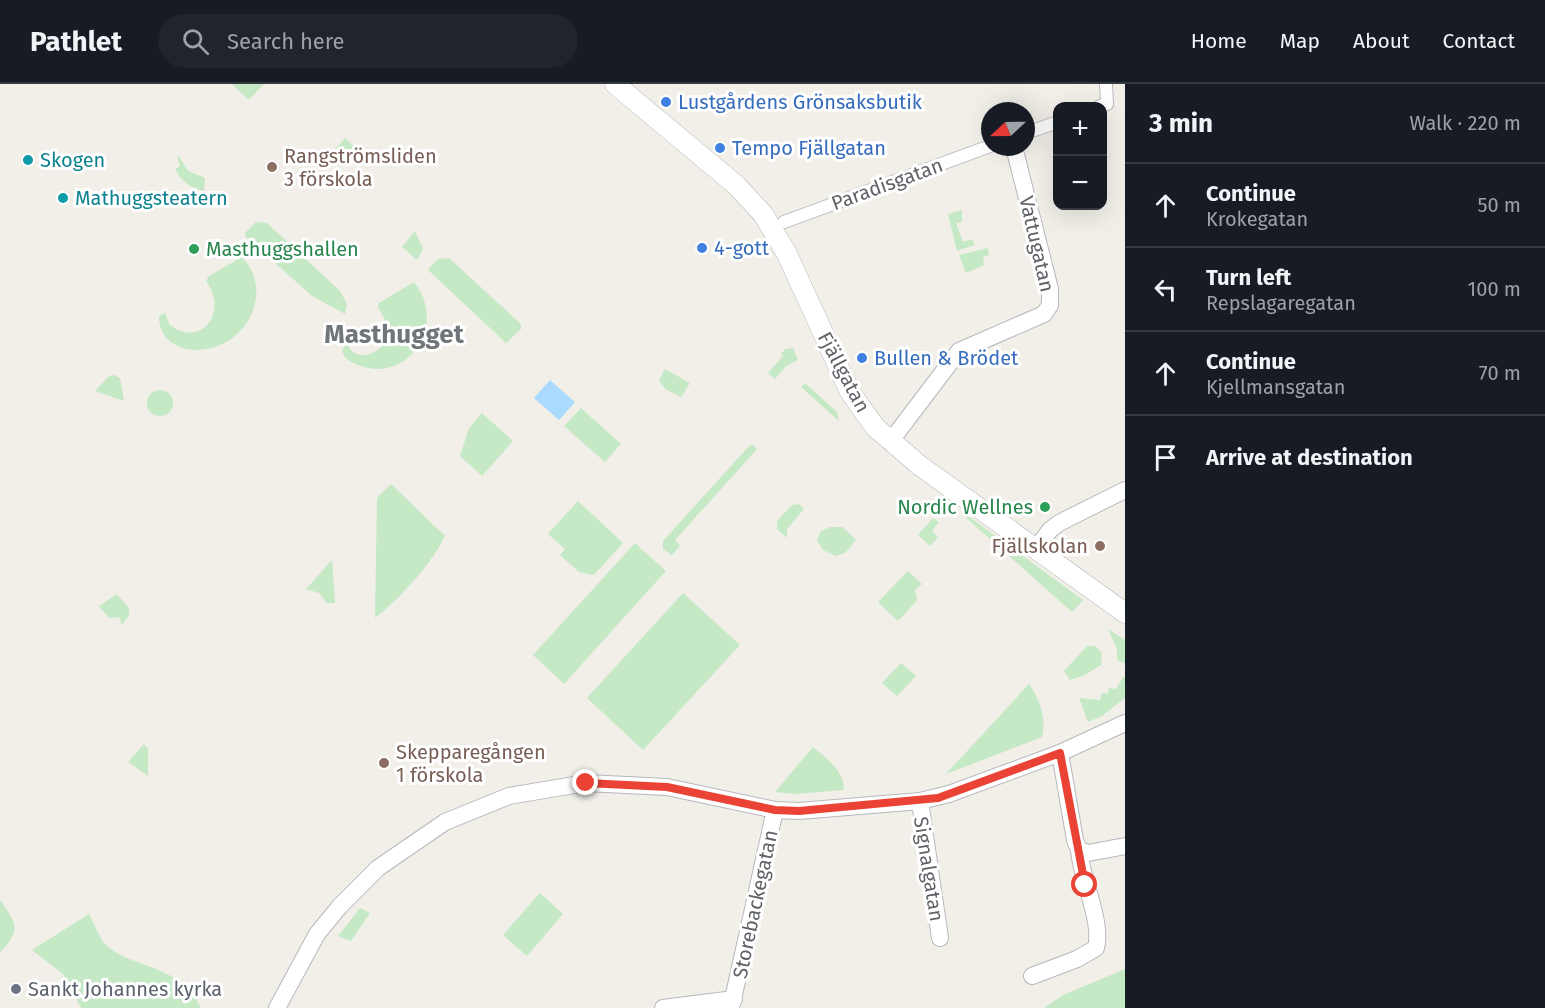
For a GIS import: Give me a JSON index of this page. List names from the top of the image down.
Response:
{
  "streets": {
    "street": [
      "Paradisgatan",
      "Vattugatan",
      "Fjällgatan",
      "Signalgatan",
      "Storebackegatan"
    ]
  },
  "crossings": [
    ["Vattugatan", "Fjällgatan"]
  ],
  "districts": ["Masthugget"],
  "places": [
    "Lustgårdens Grönsaksbutik",
    "Tempo Fjällgatan",
    "Skogen",
    "Rangströmsliden 3 förskola",
    "Mathuggsteatern",
    "4-gott",
    "Masthuggshallen",
    "Bullen & Brödet",
    "Nordic Wellnes",
    "Fjällskolan",
    "Skepparegången 1 förskola",
    "Sankt Johannes kyrka"
  ],
  "north": "left",
  "page": {
    "header": "Pathlet",
    "search": "Search here",
    "nav": [
      "Home",
      "Map",
      "About",
      "Contact"
    ],
    "heading": ["3 min", "Walk · 220 m"],
    "map_buttons": ["+", "−"],
    "list": [
      ["Continue", "Krokegatan", "50 m"],
      ["Turn left", "Repslagaregatan", "100 m"],
      ["Continue", "Kjellmansgatan", "70 m"],
      "Arrive at destination"
    ]
  }
}
